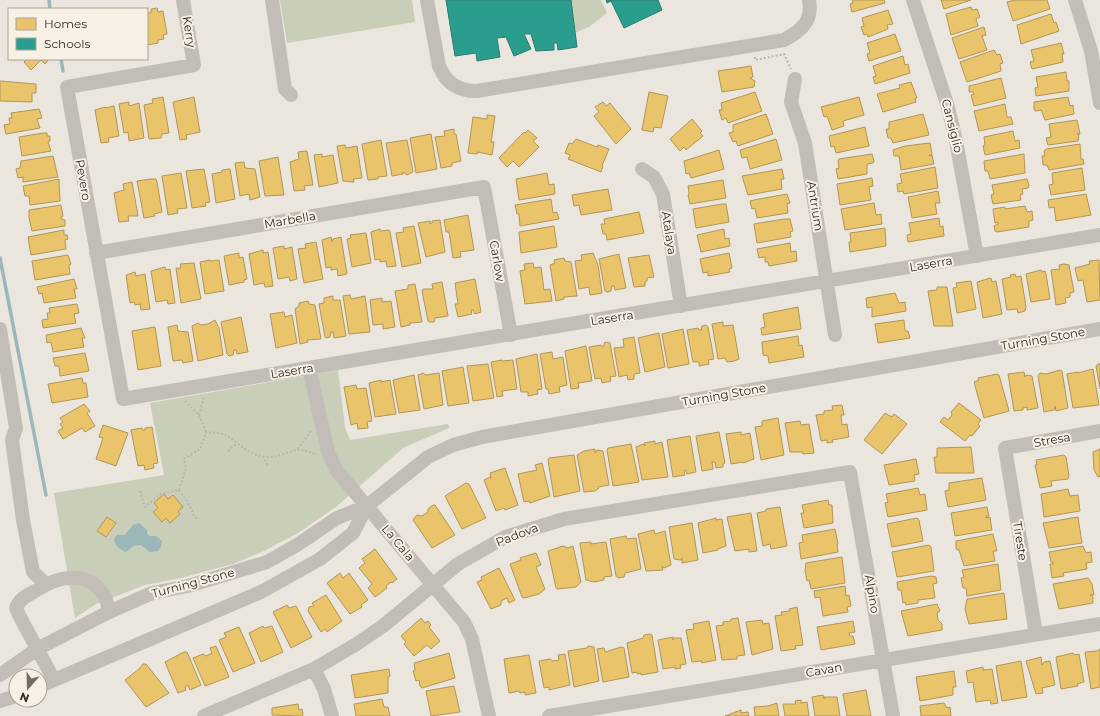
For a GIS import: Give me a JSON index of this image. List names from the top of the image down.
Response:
{
  "streets": {
    "street": [
      "Kerry",
      "Cansiglio",
      "Pevero",
      "Antrium",
      "Marbella",
      "Atalaya",
      "Carlow",
      "Laserra",
      "Turning Stone",
      "Stresa",
      "Padova",
      "Tireste",
      "La Cala",
      "Alpino",
      "Cavan"
    ]
  },
  "crossings": [
    ["Kerry", "Pevero"],
    ["Cansiglio", "Laserra"],
    ["Pevero", "Marbella"],
    ["Pevero", "Laserra"],
    ["Antrium", "Laserra"],
    ["Marbella", "Carlow"],
    ["Atalaya", "Laserra"],
    ["Carlow", "Laserra"],
    ["Laserra", "La Cala"],
    ["Turning Stone", "La Cala"],
    ["Stresa", "Tireste"],
    ["Padova", "La Cala"],
    ["Padova", "Alpino"],
    ["Tireste", "Cavan"],
    ["Alpino", "Cavan"]
  ],
  "legend": ["Homes", "Schools"],
  "north": "bottom"
}
